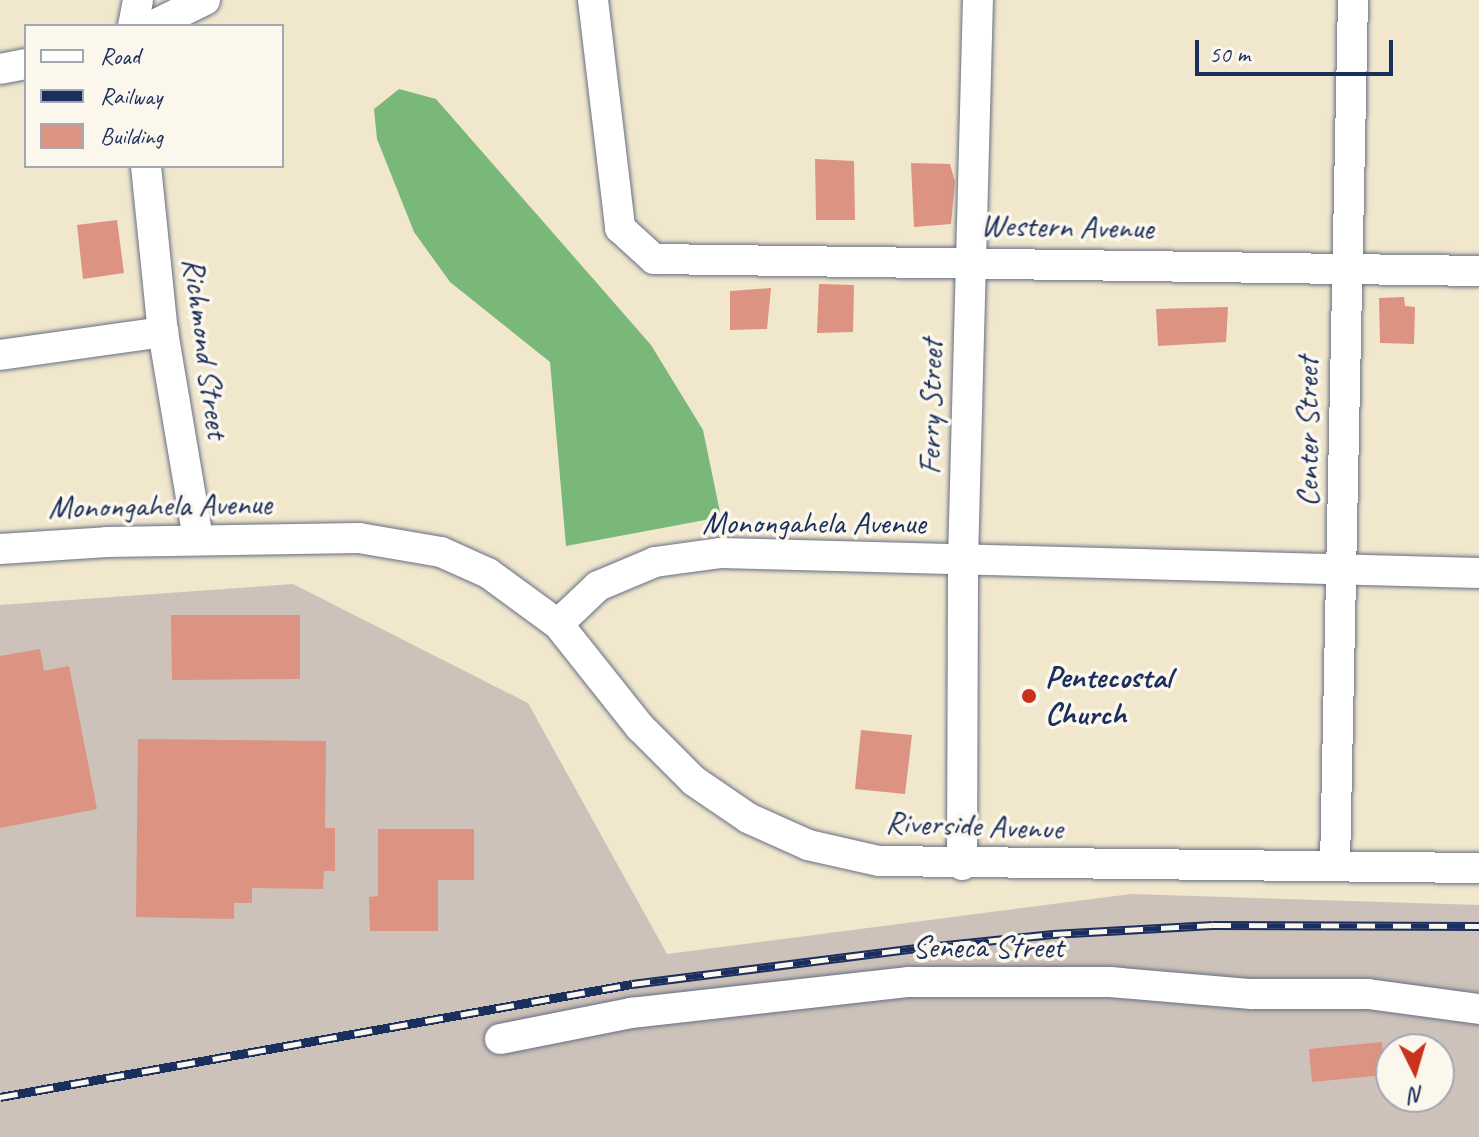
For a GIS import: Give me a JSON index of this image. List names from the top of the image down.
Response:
{
  "streets": {
    "street": [
      "Western Avenue",
      "Richmond Street",
      "Ferry Street",
      "Center Street",
      "Monongahela Avenue",
      "Riverside Avenue",
      "Seneca Street"
    ]
  },
  "crossings": [
    ["Western Avenue", "Ferry Street"],
    ["Western Avenue", "Center Street"],
    ["Richmond Street", "Monongahela Avenue"],
    ["Ferry Street", "Monongahela Avenue"],
    ["Ferry Street", "Riverside Avenue"],
    ["Center Street", "Monongahela Avenue"],
    ["Center Street", "Riverside Avenue"],
    ["Monongahela Avenue", "Riverside Avenue"]
  ],
  "places": ["Pentecostal Church"],
  "legend": ["Road", "Railway", "Building"],
  "scale_bar": "50 m",
  "north": "bottom"
}
